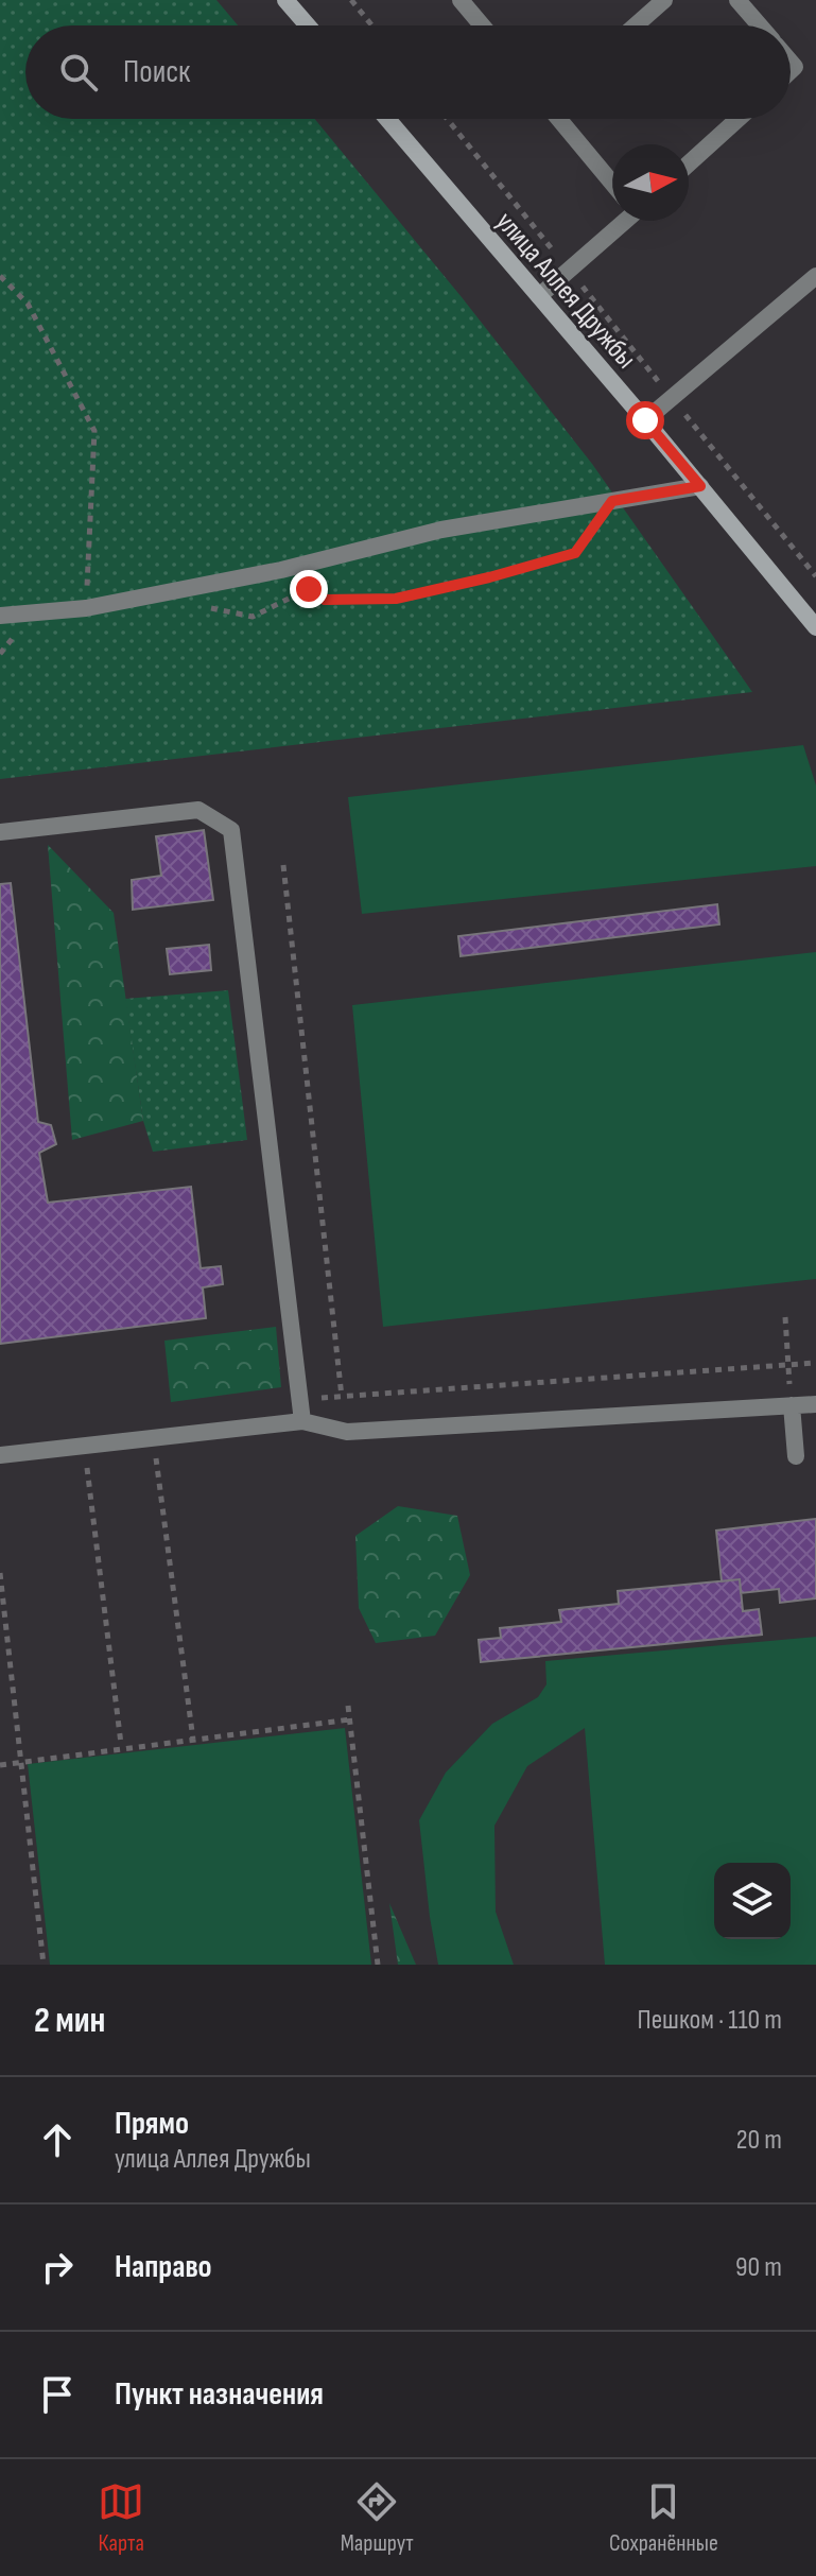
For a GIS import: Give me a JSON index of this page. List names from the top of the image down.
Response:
{
  "streets": {
    "main road": ["улица Аллея Дружбы"]
  },
  "north": "right",
  "page": {
    "search": "Поиск",
    "heading": ["2 мин", "Пешком · 110 m"],
    "list": [
      ["Прямо", "улица Аллея Дружбы", "20 m"],
      ["Направо", "90 m"],
      "Пункт назначения"
    ],
    "nav": ["Карта", "Маршрут", "Сохранённые"]
  }
}
